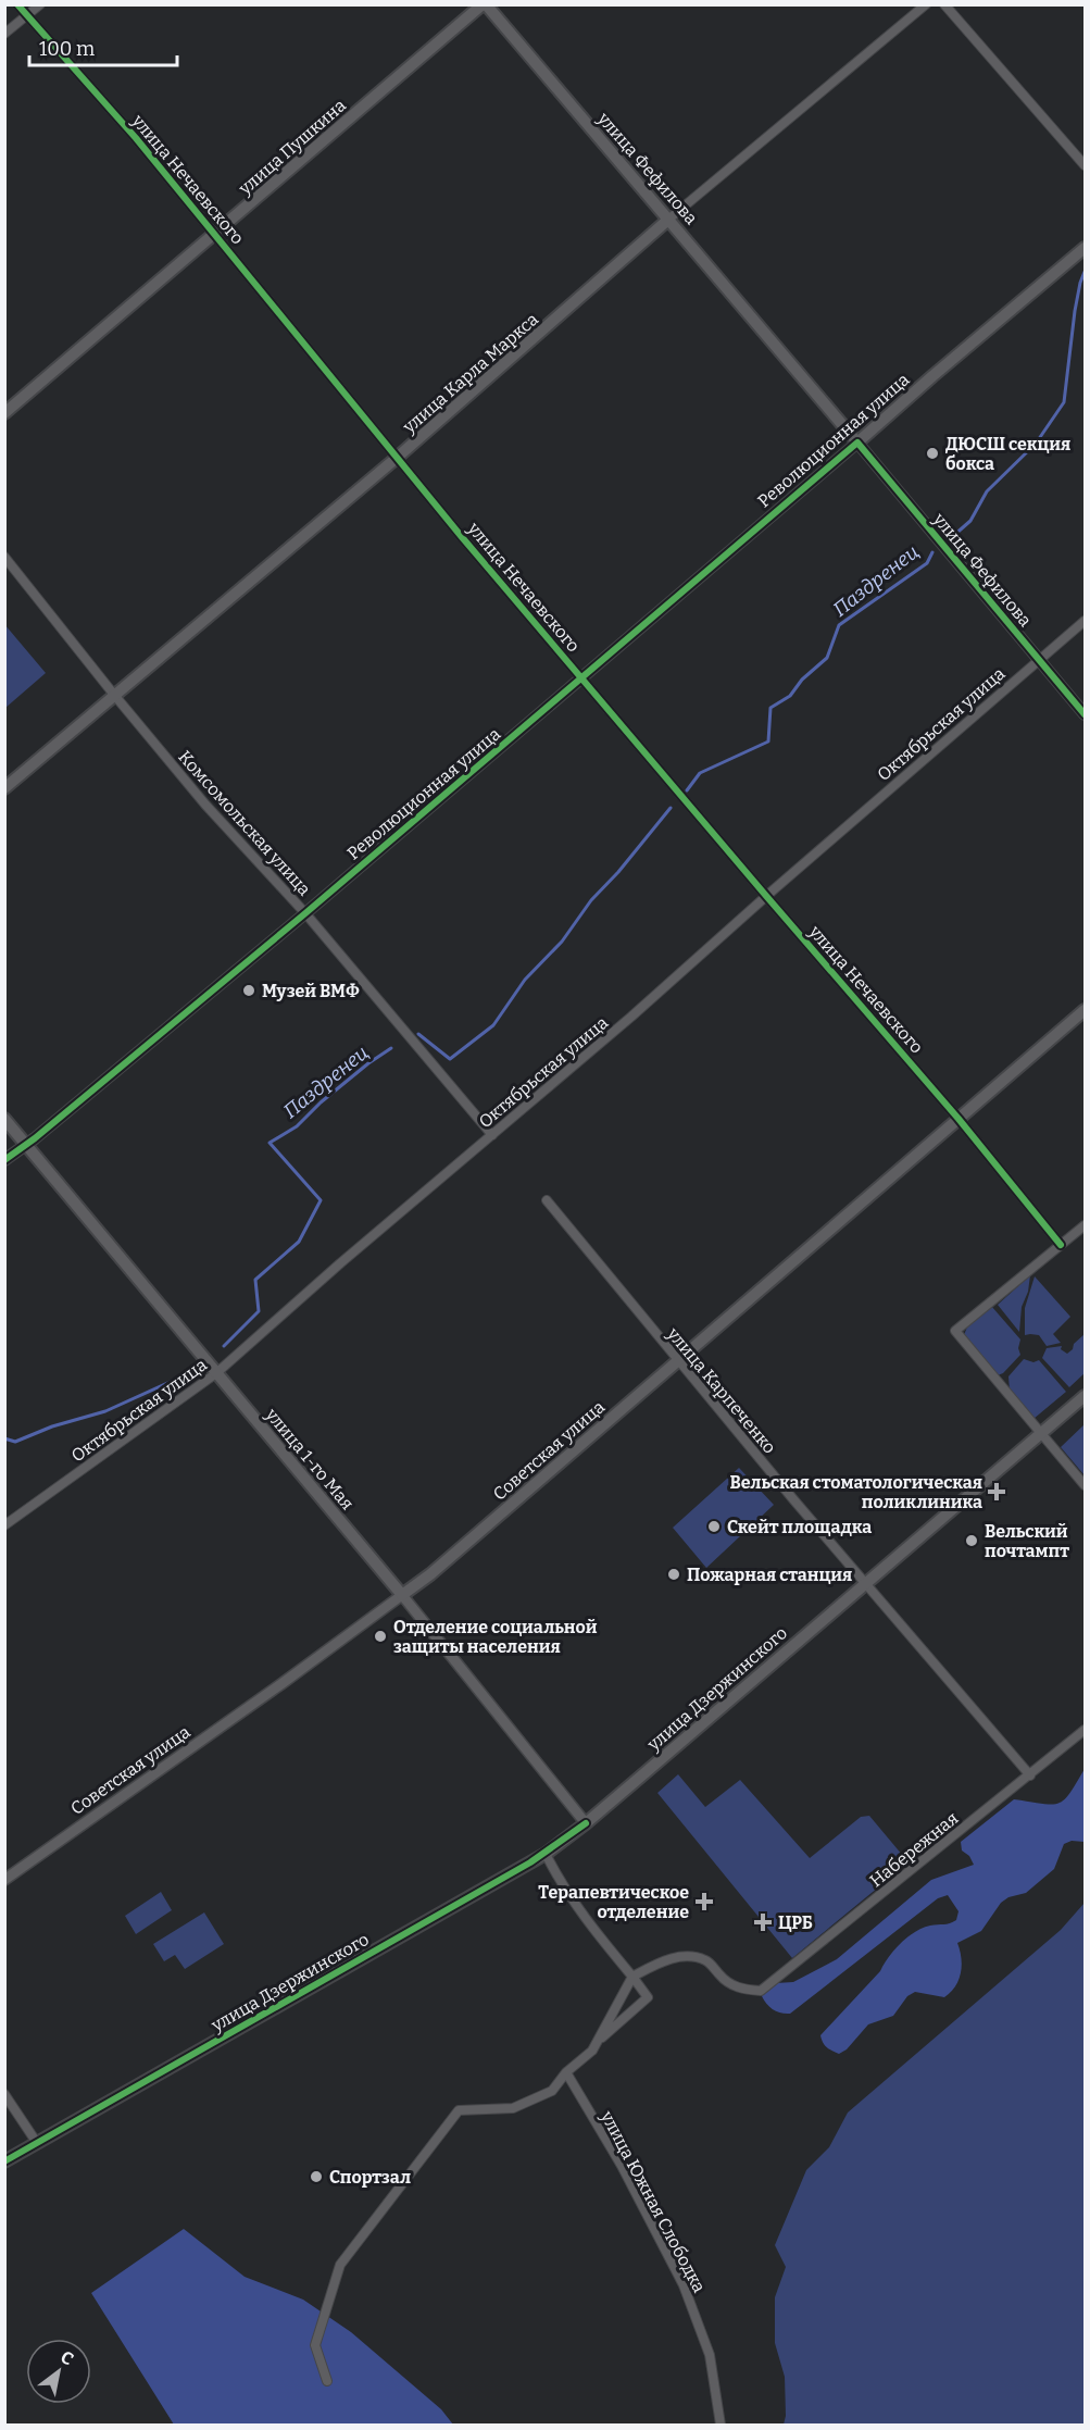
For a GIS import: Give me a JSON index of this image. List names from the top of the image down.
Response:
{
  "streets": {
    "main road": [
      "улица Пушкина",
      "улица Фефилова",
      "улица Карла Маркса",
      "Революционная улица",
      "Советская улица",
      "улица 1-го Мая",
      "улица Дзержинского"
    ],
    "street": [
      "улица Нечаевского",
      "Октябрьская улица",
      "Комсомольская улица",
      "улица Карпеченко",
      "Набережная",
      "улица Южная Слободка"
    ]
  },
  "crossings": [
    ["улица Пушкина", "улица Фефилова"],
    ["улица Пушкина", "улица Нечаевского"],
    ["улица Фефилова", "улица Карла Маркса"],
    ["улица Фефилова", "Революционная улица"],
    ["улица Фефилова", "Октябрьская улица"],
    ["улица Нечаевского", "улица Карла Маркса"],
    ["улица Нечаевского", "Революционная улица"],
    ["улица Нечаевского", "Октябрьская улица"],
    ["улица Нечаевского", "Советская улица"],
    ["улица Карла Маркса", "Комсомольская улица"],
    ["Революционная улица", "Комсомольская улица"],
    ["Революционная улица", "улица 1-го Мая"],
    ["Октябрьская улица", "Комсомольская улица"],
    ["Октябрьская улица", "улица 1-го Мая"],
    ["улица Карпеченко", "Советская улица"],
    ["улица Карпеченко", "улица Дзержинского"],
    ["улица Карпеченко", "Набережная"],
    ["Советская улица", "улица 1-го Мая"],
    ["улица 1-го Мая", "улица Дзержинского"]
  ],
  "water": ["Паздренец"],
  "places": {
    "other": [
      "ДЮСШ секция бокса",
      "Музей ВМФ",
      "Скейт площадка",
      "Вельский почтампт",
      "Пожарная станция",
      "Отделение социальной защиты населения",
      "Спортзал"
    ],
    "health": ["Вельская стоматологическая поликлиника", "Терапевтическое отделение", "ЦРБ"]
  },
  "scale_bar": "100 m",
  "north": "top right"
}
